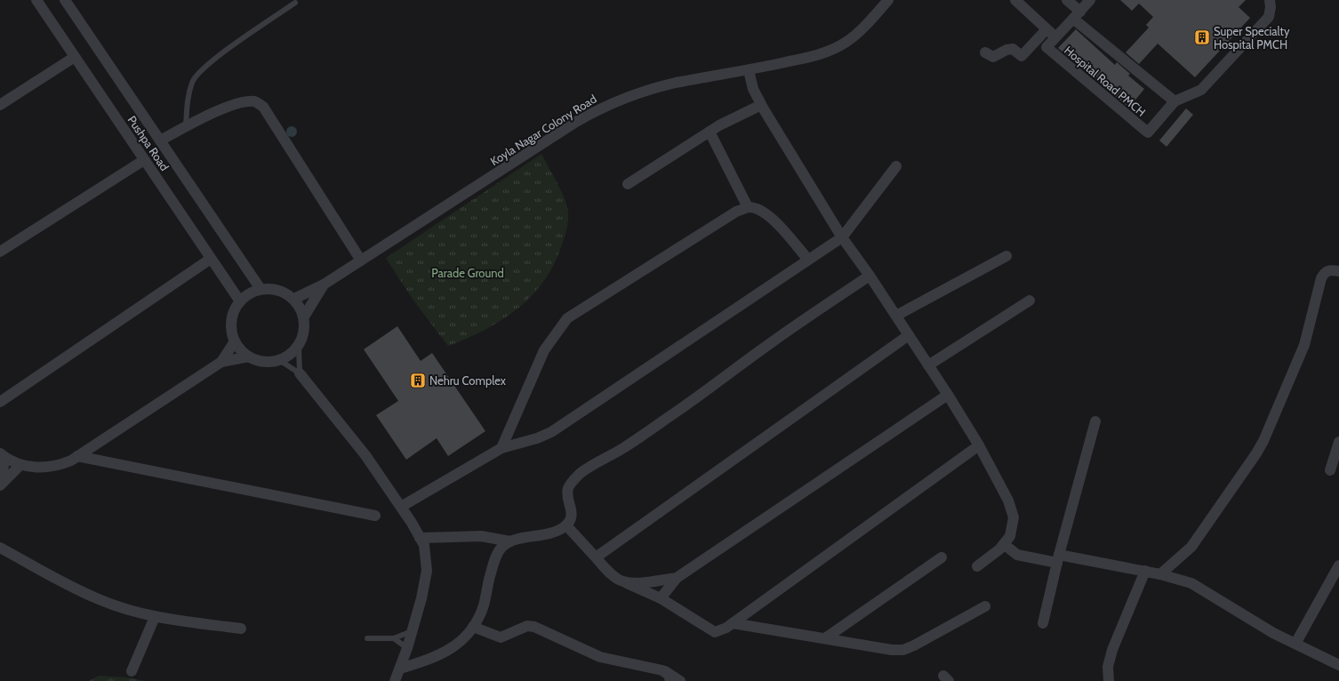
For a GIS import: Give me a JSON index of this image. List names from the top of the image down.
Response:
{
  "streets": {
    "street": ["Hospital Road PMCH", "Koyla Nagar Colony Road", "Pushpa Road"]
  },
  "crossings": [
    ["Koyla Nagar Colony Road", "Pushpa Road"]
  ],
  "parks": ["Parade Ground"],
  "places": {
    "building": ["Super Specialty Hospital PMCH", "Nehru Complex"]
  }
}
